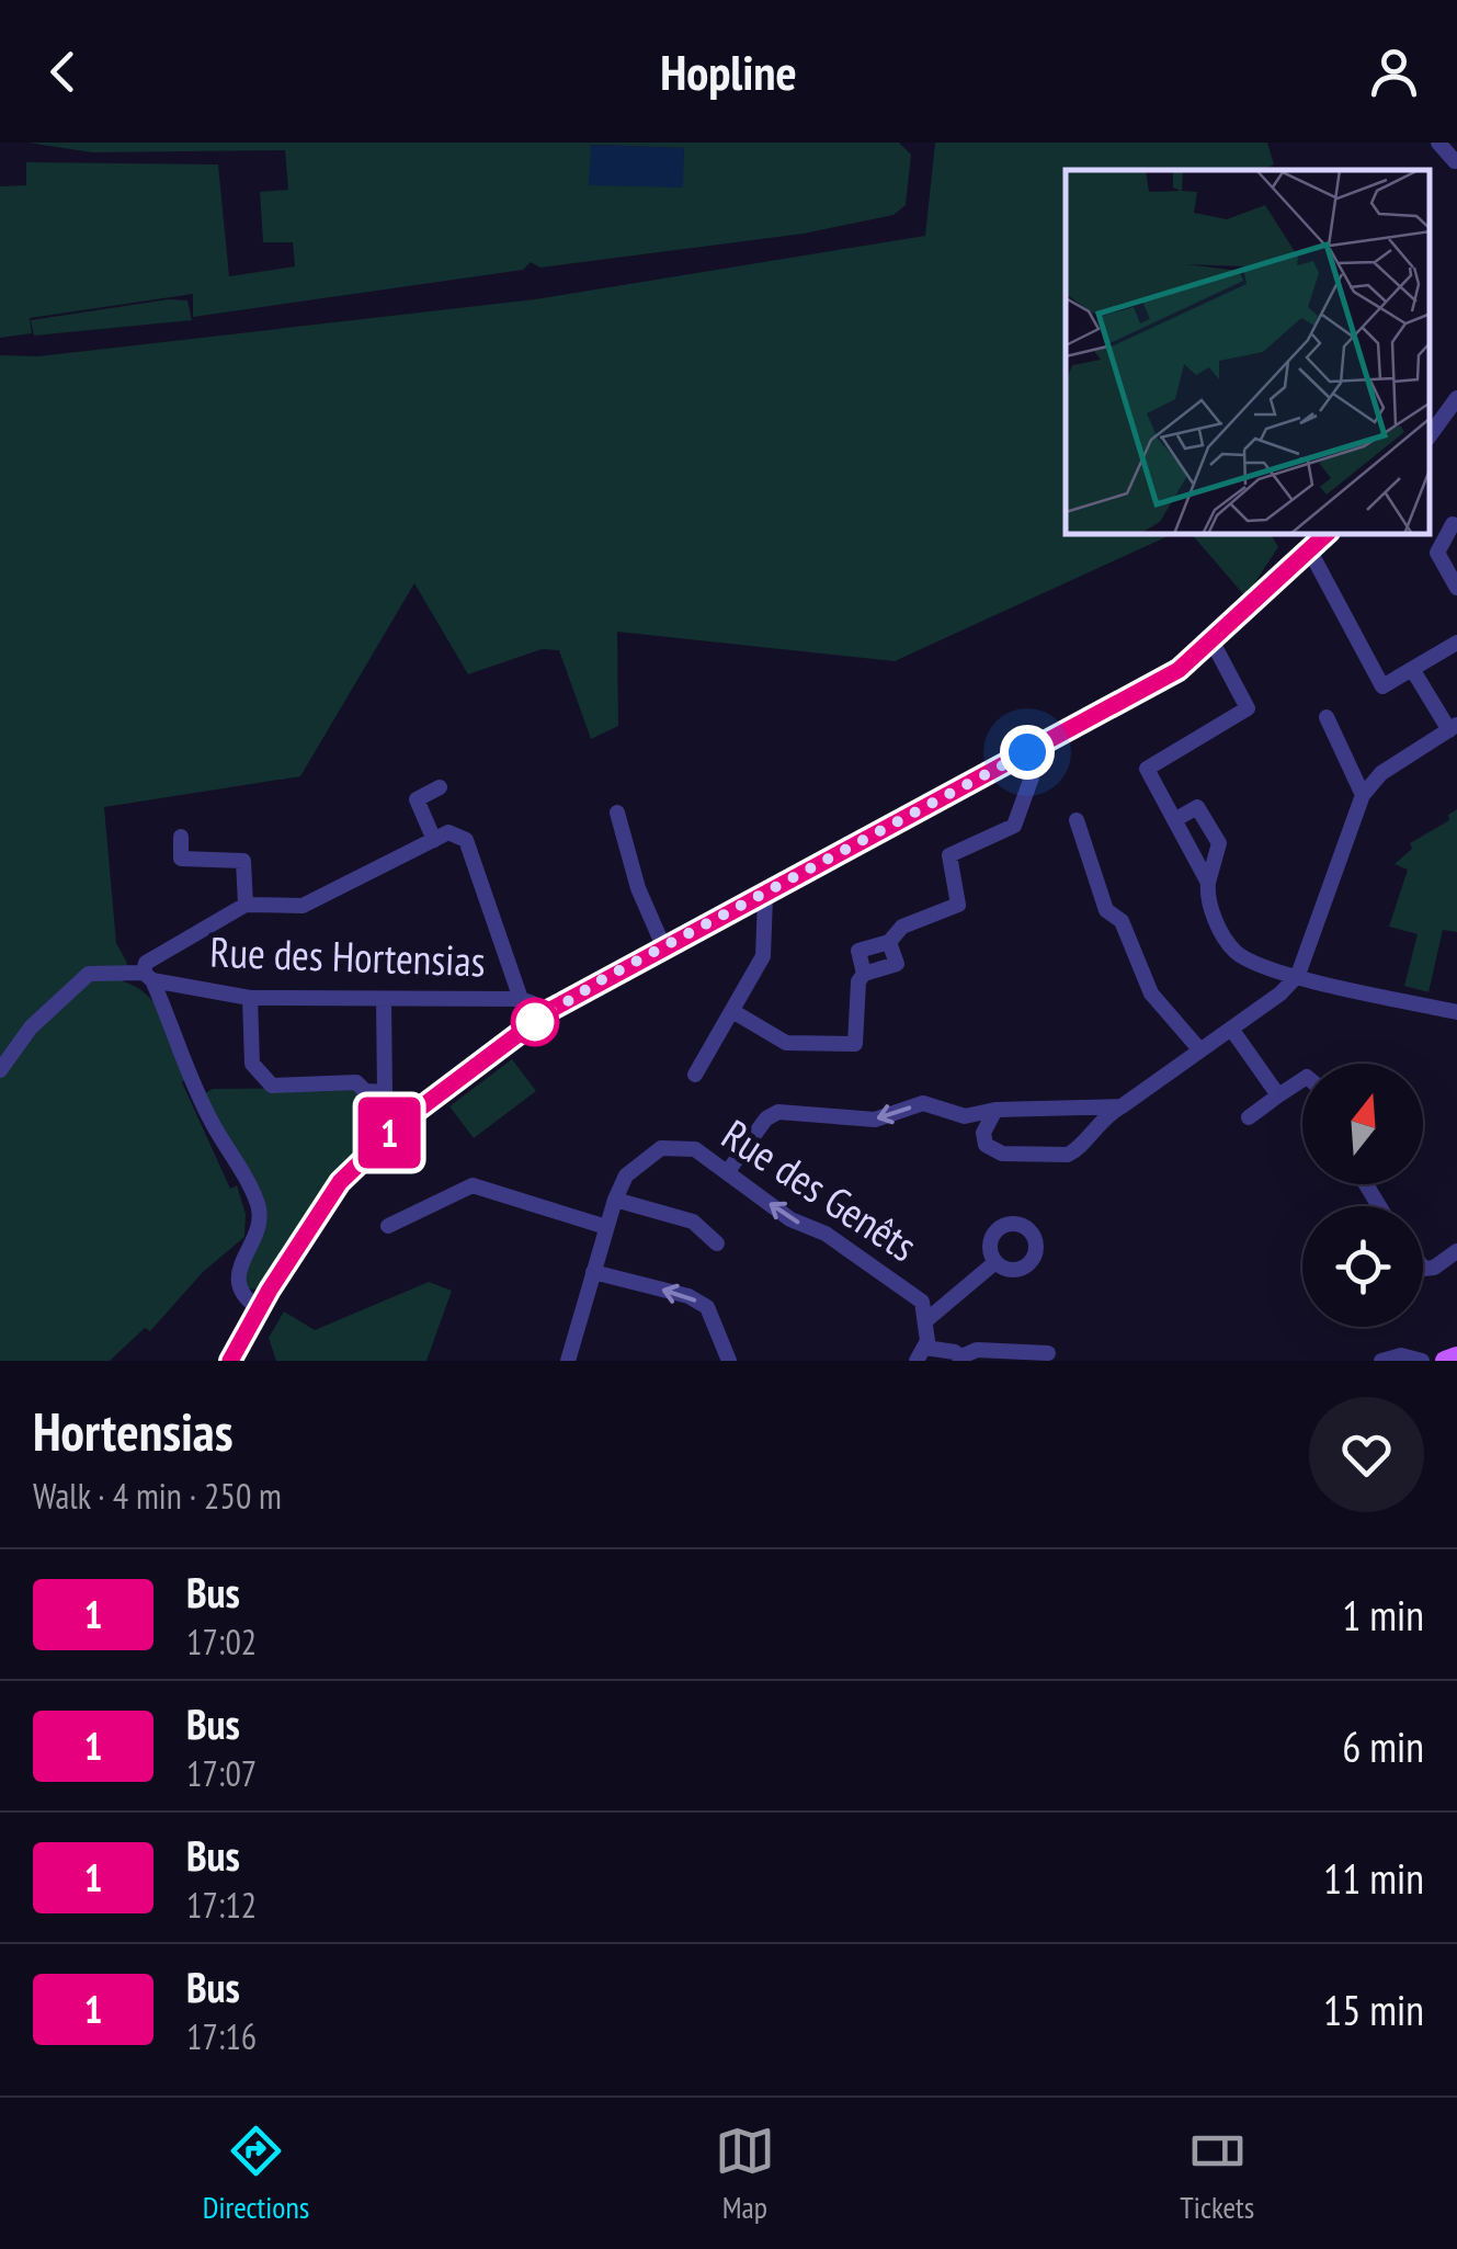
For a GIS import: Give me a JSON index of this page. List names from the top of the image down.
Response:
{
  "streets": {
    "street": ["Rue des Hortensias", "Rue des Genêts"]
  },
  "lines": ["bus line 1"],
  "north": "top",
  "page": {
    "header": "Hopline",
    "on_map": "1",
    "heading": ["Hortensias", "Walk · 4 min · 250 m"],
    "list": [
      {
        "mark": "1",
        "name": "Bus",
        "note": "17:02",
        "value": "1 min"
      },
      {
        "mark": "1",
        "name": "Bus",
        "note": "17:07",
        "value": "6 min"
      },
      {
        "mark": "1",
        "name": "Bus",
        "note": "17:12",
        "value": "11 min"
      },
      {
        "mark": "1",
        "name": "Bus",
        "note": "17:16",
        "value": "15 min"
      }
    ],
    "tabs": ["Directions", "Map", "Tickets"]
  }
}
